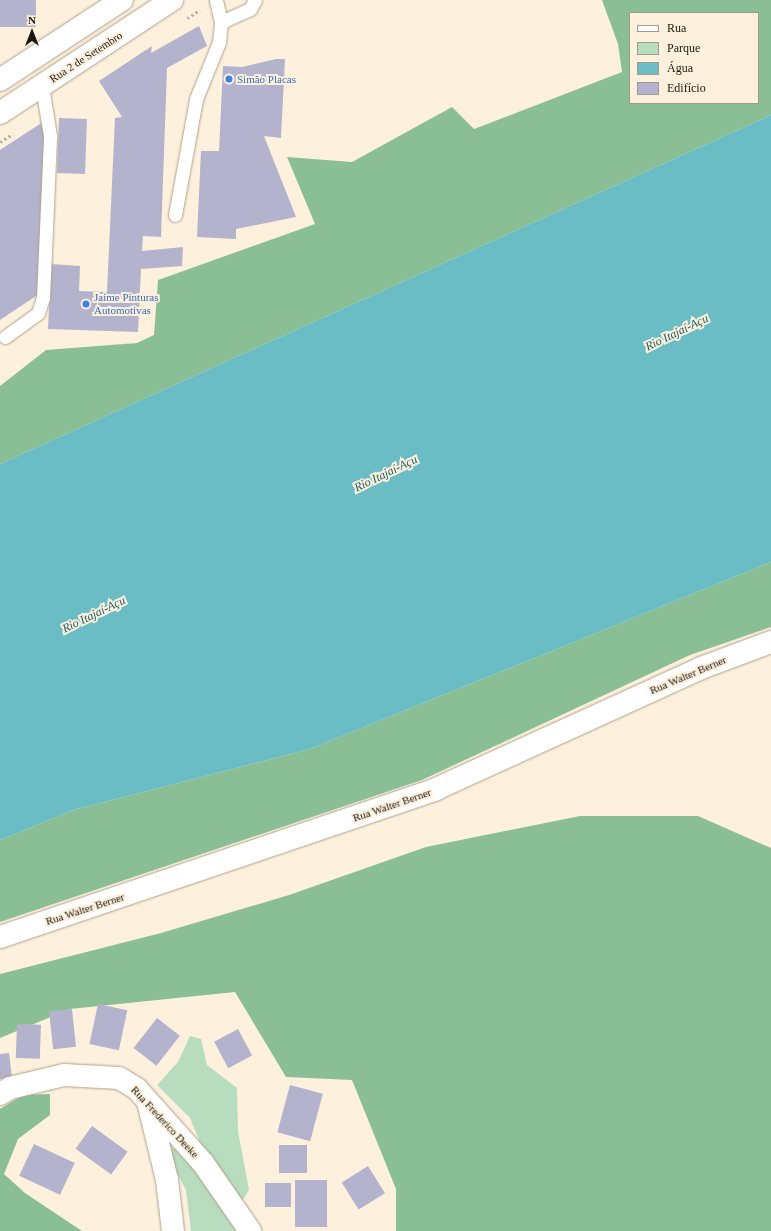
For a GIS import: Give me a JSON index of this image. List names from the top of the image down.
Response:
{
  "streets": {
    "street": ["Rua 2 de Setembro", "Rua Walter Berner", "Rua Frederico Deeke"]
  },
  "water": ["Rio Itajaí-Açu"],
  "places": ["Simão Placas", "Jaime Pinturas Automotivas"],
  "legend": [
    "Rua",
    "Parque",
    "Água",
    "Edifício"
  ],
  "north": "top"
}
